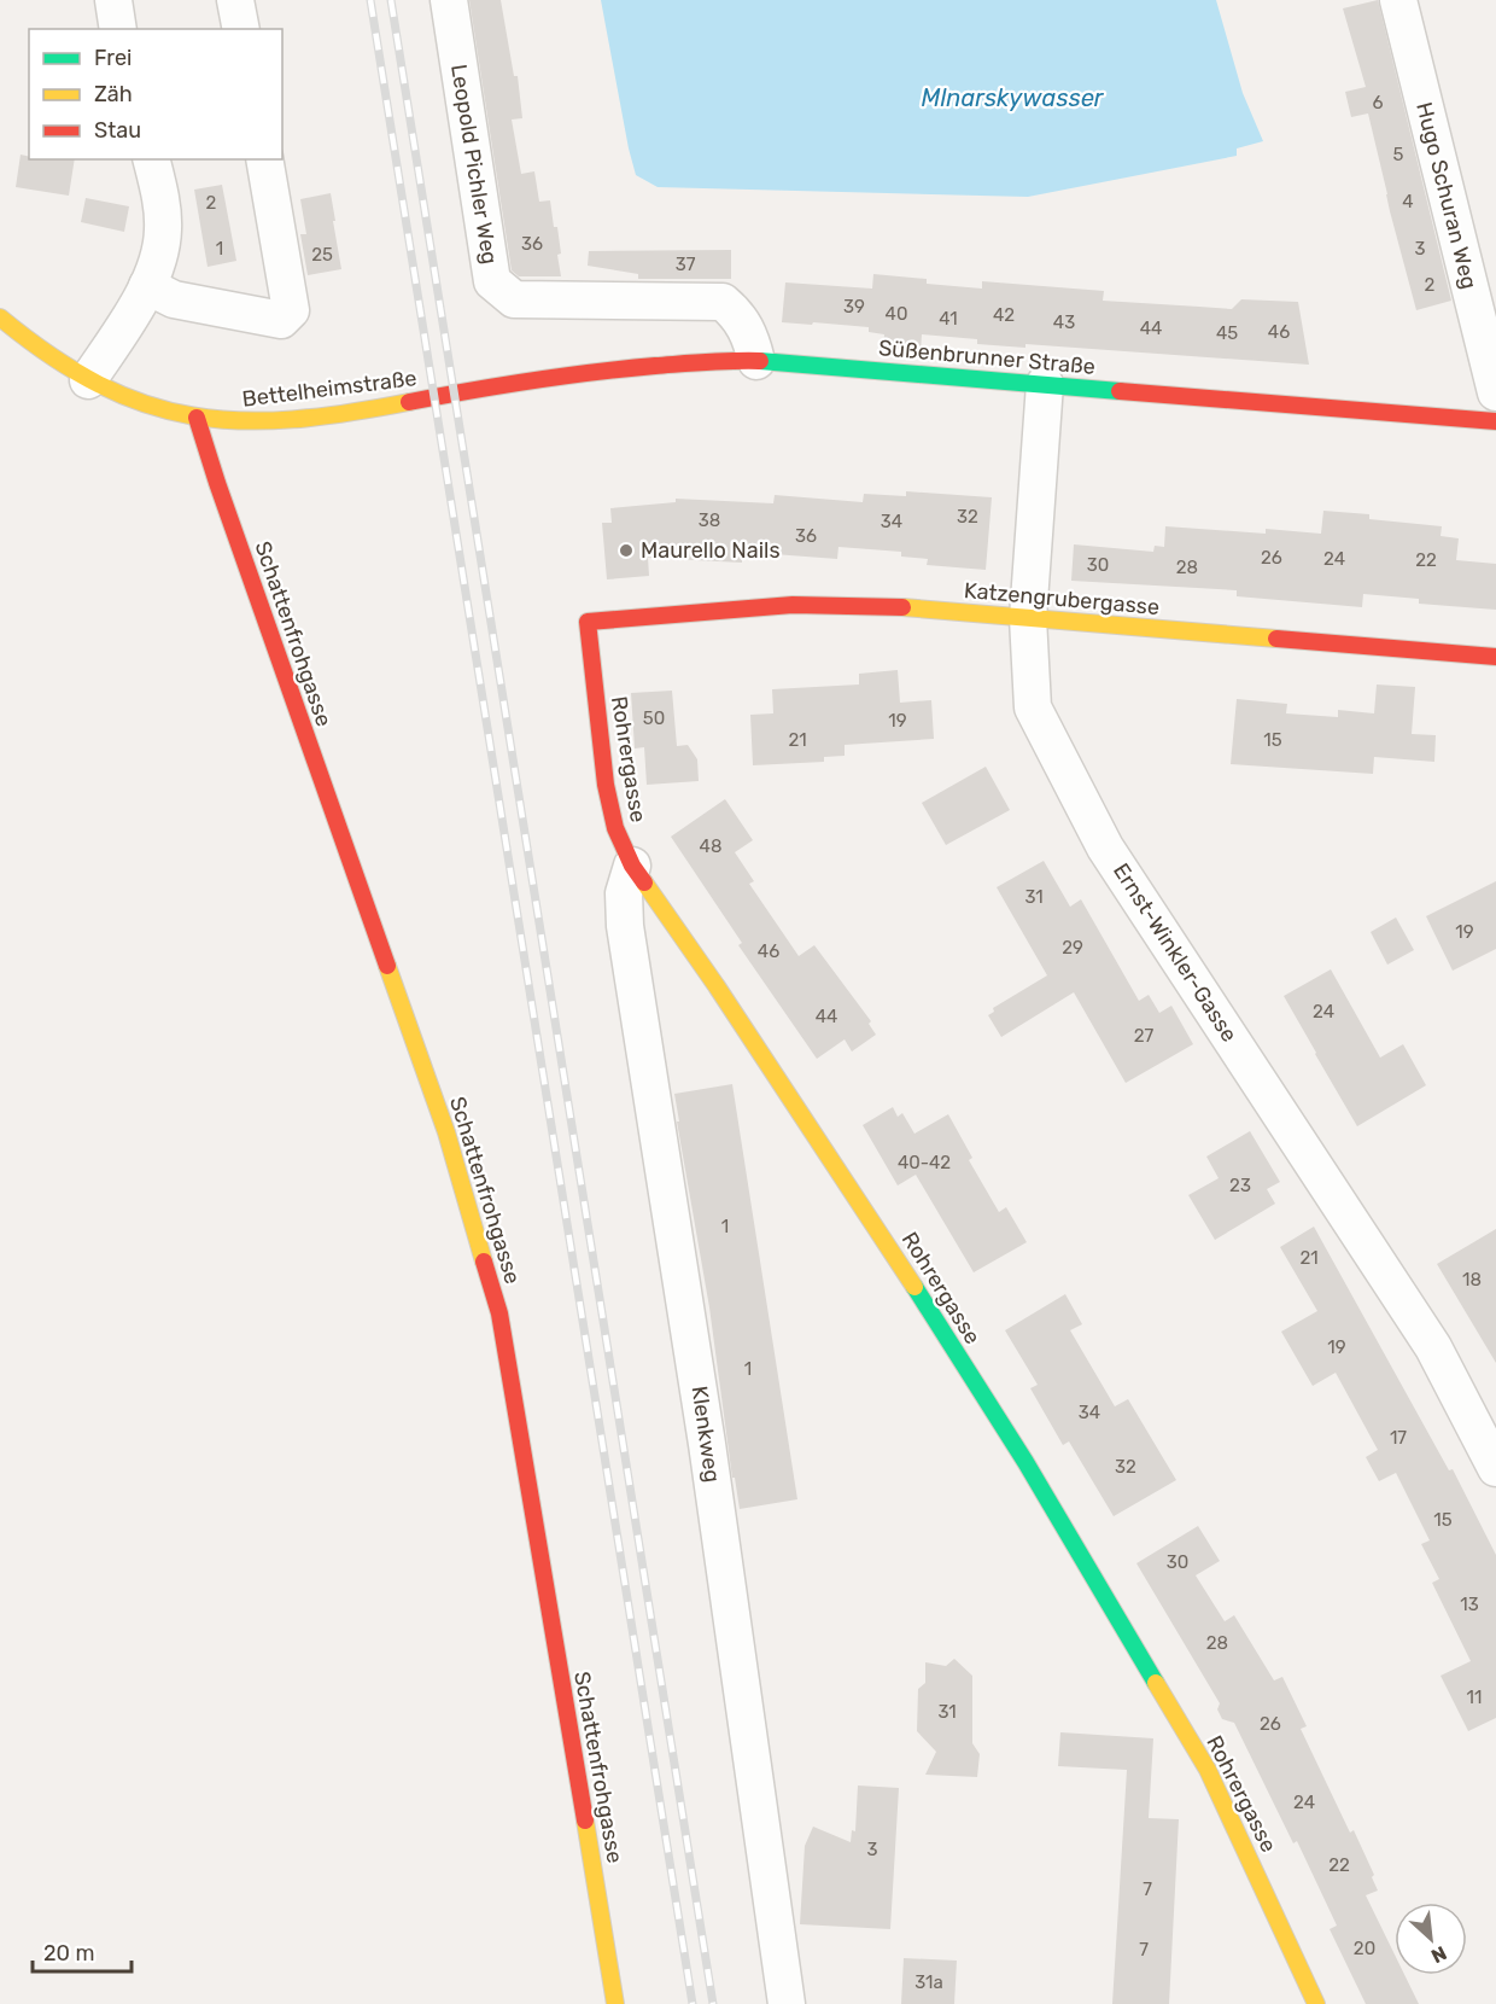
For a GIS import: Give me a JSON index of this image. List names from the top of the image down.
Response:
{
  "streets": {
    "street": [
      "Leopold Pichler Weg",
      "Hugo Schuran Weg",
      "Süßenbrunner Straße",
      "Bettelheimstraße",
      "Katzengrubergasse",
      "Schattenfrohgasse",
      "Rohrergasse",
      "Ernst-Winkler-Gasse",
      "Klenkweg"
    ]
  },
  "crossings": [
    ["Leopold Pichler Weg", "Süßenbrunner Straße"],
    ["Süßenbrunner Straße", "Bettelheimstraße"],
    ["Süßenbrunner Straße", "Ernst-Winkler-Gasse"],
    ["Bettelheimstraße", "Schattenfrohgasse"],
    ["Katzengrubergasse", "Rohrergasse"],
    ["Katzengrubergasse", "Ernst-Winkler-Gasse"],
    ["Rohrergasse", "Klenkweg"]
  ],
  "water": ["Mlnarskywasser"],
  "places": ["Maurello Nails"],
  "house_numbers": [
    "6",
    "5",
    "4",
    "2",
    "36",
    "1",
    "3",
    "25",
    "37",
    "2",
    "39",
    "40",
    "42",
    "41",
    "43",
    "44",
    "46",
    "45",
    "32",
    "38",
    "34",
    "36",
    "26",
    "24",
    "22",
    "30",
    "28",
    "50",
    "19",
    "21",
    "15",
    "48",
    "31",
    "19",
    "29",
    "46",
    "24",
    "44",
    "27",
    "40-42",
    "23",
    "1",
    "21",
    "18",
    "19",
    "1",
    "34",
    "17",
    "32",
    "15",
    "30",
    "13",
    "28",
    "11",
    "31",
    "26",
    "24",
    "3",
    "22",
    "7",
    "20",
    "7",
    "31a"
  ],
  "legend": ["Frei", "Zäh", "Stau"],
  "scale_bar": "20 m",
  "north": "bottom right"
}
